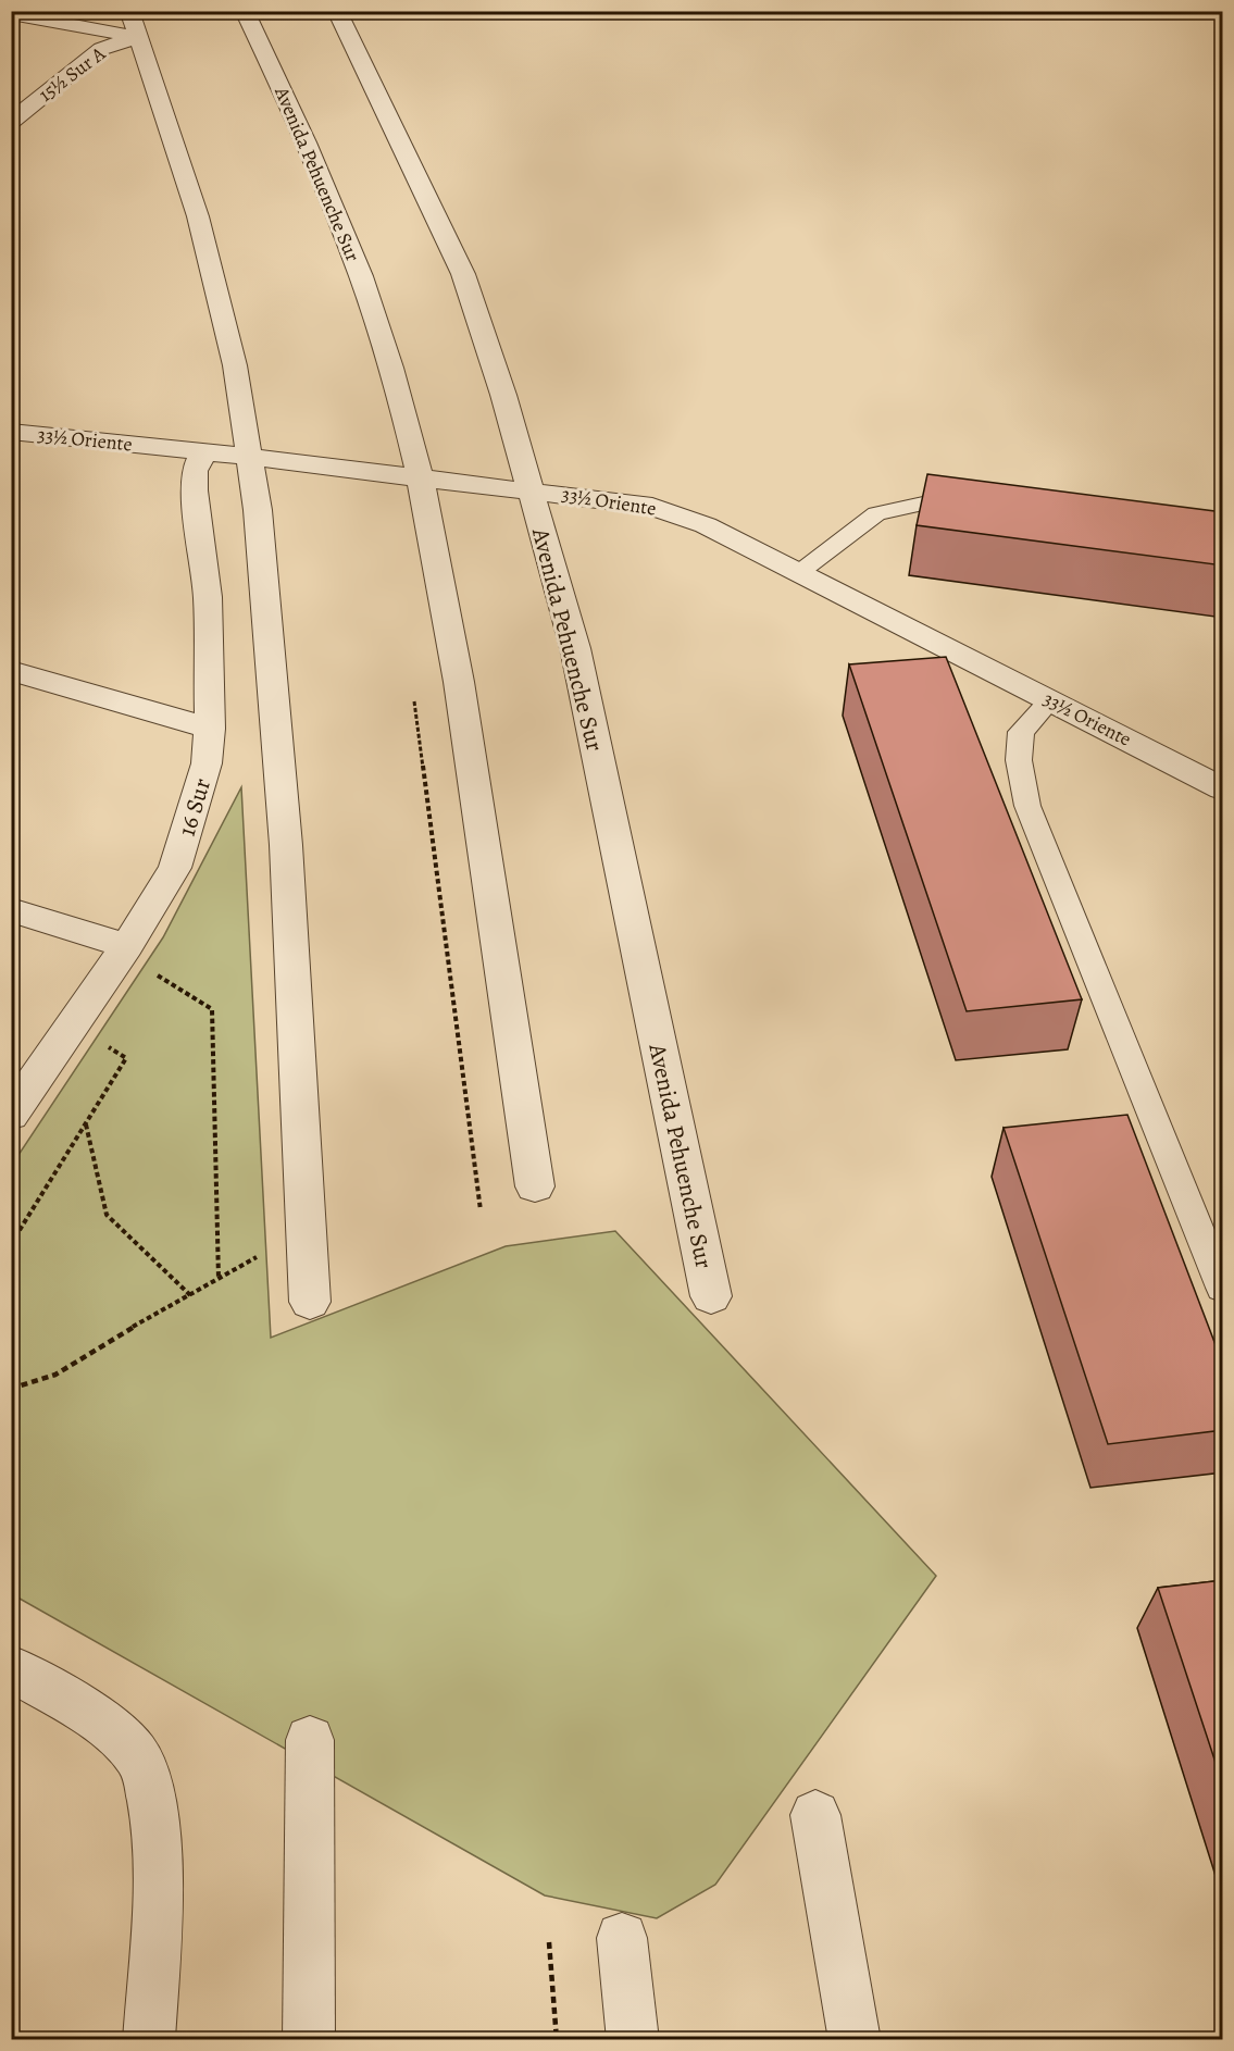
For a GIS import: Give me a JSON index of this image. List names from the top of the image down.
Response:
{
  "streets": {
    "street": [
      "15½ Sur A",
      "Avenida Pehuenche Sur",
      "33½ Oriente",
      "16 Sur"
    ]
  },
  "crossings": [
    ["Avenida Pehuenche Sur", "33½ Oriente"],
    ["33½ Oriente", "16 Sur"]
  ]
}
